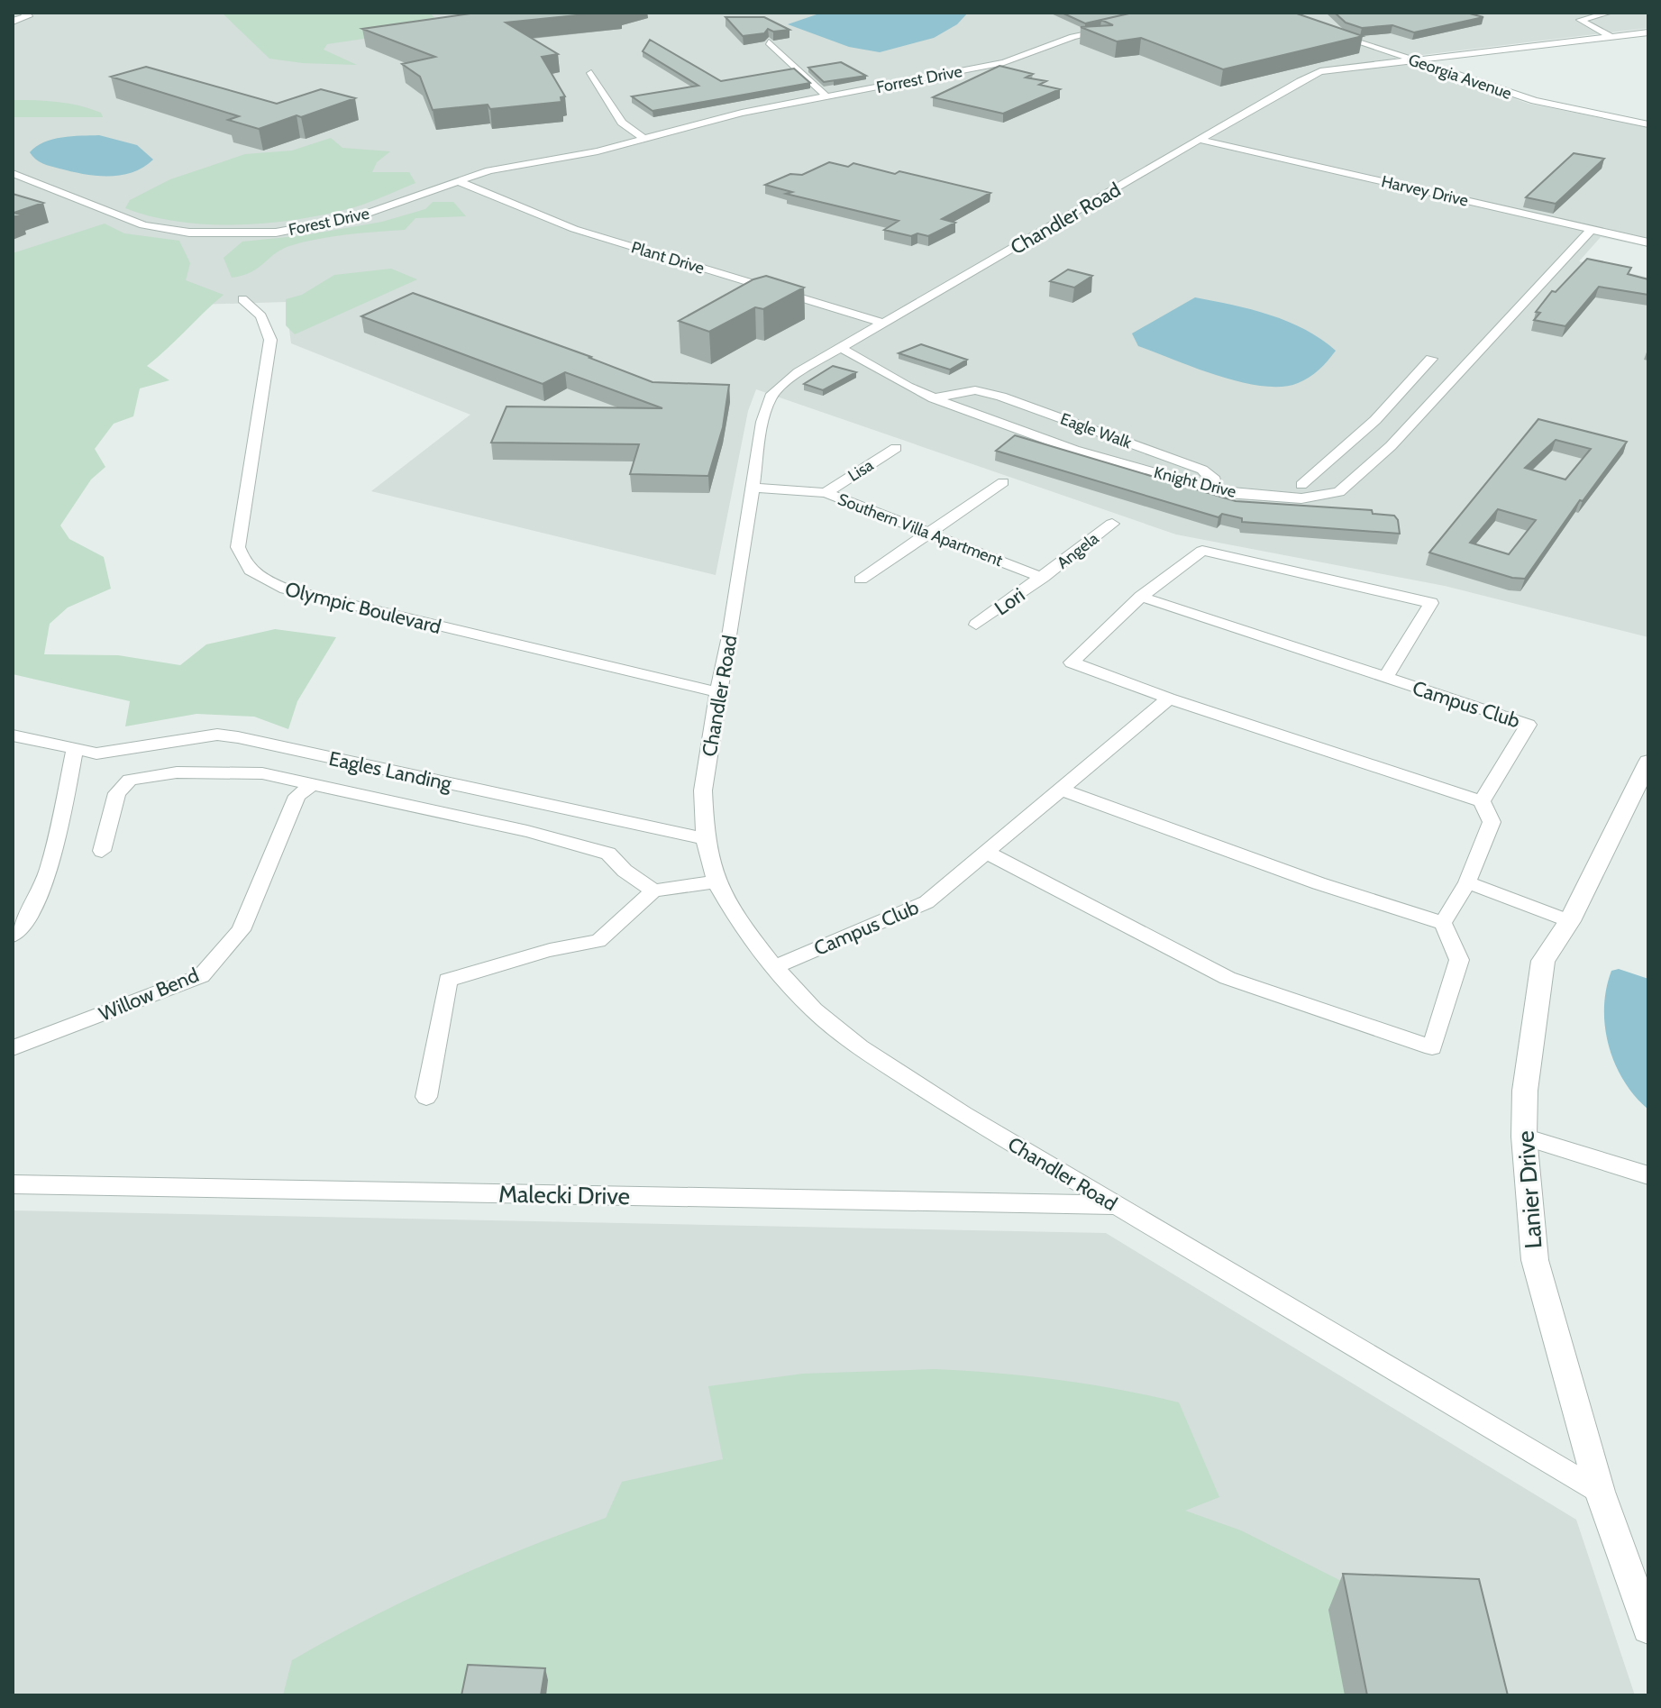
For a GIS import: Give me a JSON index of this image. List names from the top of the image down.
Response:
{
  "streets": {
    "street": [
      "Georgia Avenue",
      "Forrest Drive",
      "Harvey Drive",
      "Chandler Road",
      "Forest Drive",
      "Plant Drive",
      "Eagle Walk",
      "Lisa",
      "Knight Drive",
      "Southern Villa Apartment",
      "Angela",
      "Lori",
      "Olympic Boulevard",
      "Campus Club",
      "Eagles Landing",
      "Willow Bend",
      "Lanier Drive",
      "Malecki Drive"
    ]
  },
  "crossings": [
    ["Georgia Avenue", "Chandler Road"],
    ["Forrest Drive", "Forest Drive"],
    ["Harvey Drive", "Chandler Road"],
    ["Harvey Drive", "Knight Drive"],
    ["Chandler Road", "Plant Drive"],
    ["Chandler Road", "Knight Drive"],
    ["Chandler Road", "Southern Villa Apartment"],
    ["Chandler Road", "Olympic Boulevard"],
    ["Chandler Road", "Campus Club"],
    ["Chandler Road", "Eagles Landing"],
    ["Chandler Road", "Lanier Drive"],
    ["Chandler Road", "Malecki Drive"],
    ["Forest Drive", "Plant Drive"],
    ["Eagle Walk", "Knight Drive"],
    ["Lisa", "Southern Villa Apartment"],
    ["Southern Villa Apartment", "Angela"],
    ["Southern Villa Apartment", "Lori"],
    ["Angela", "Lori"]
  ]
}
